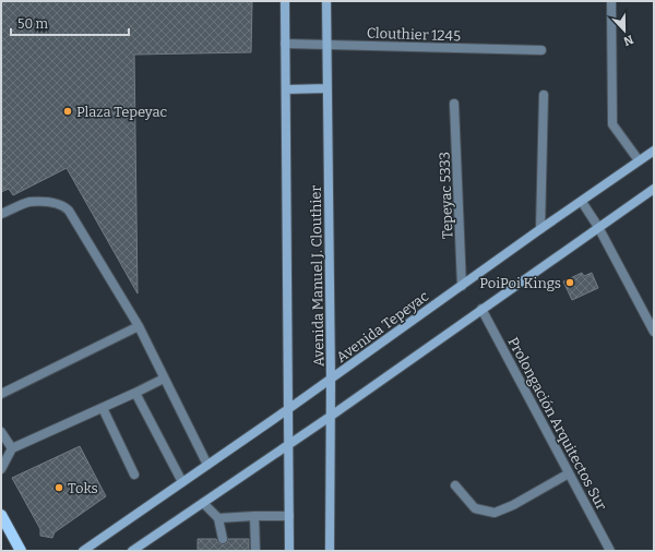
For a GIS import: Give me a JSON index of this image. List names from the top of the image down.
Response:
{
  "streets": {
    "street": [
      "Clouthier 1245",
      "Tepeyac 5333",
      "Avenida Manuel J. Clouthier",
      "Avenida Tepeyac",
      "Prolongación Arquitectos Sur"
    ]
  },
  "crossings": [
    ["Clouthier 1245", "Avenida Manuel J. Clouthier"],
    ["Tepeyac 5333", "Avenida Tepeyac"],
    ["Avenida Manuel J. Clouthier", "Avenida Tepeyac"]
  ],
  "places": ["Plaza Tepeyac", "PoiPoi Kings", "Toks"],
  "scale_bar": "50 m",
  "north": "bottom"
}
